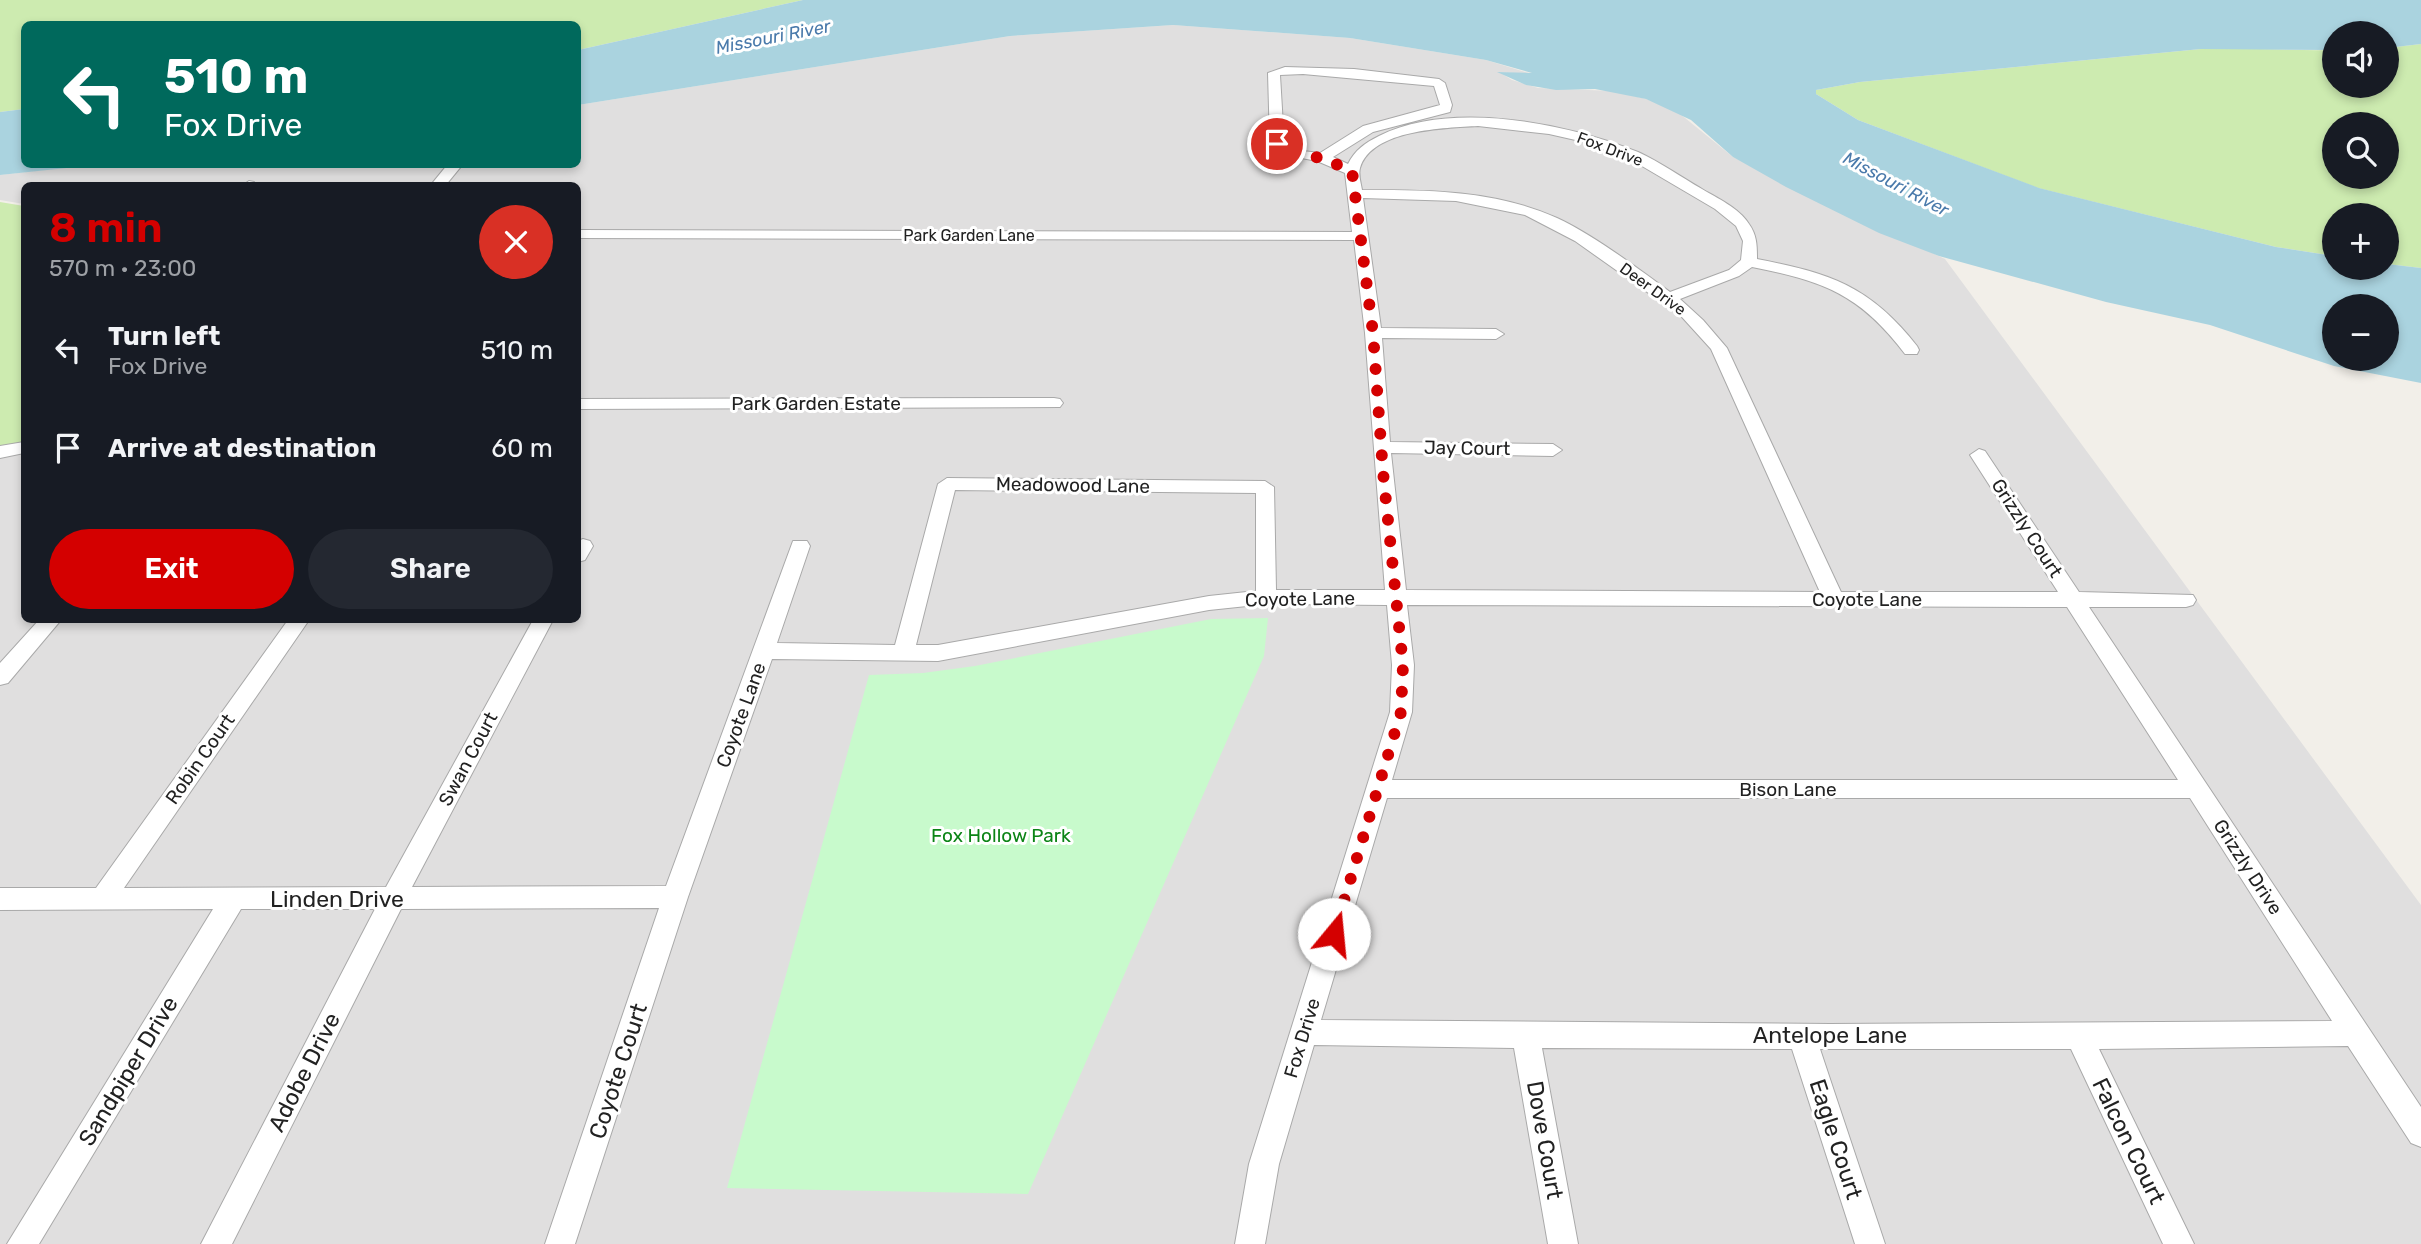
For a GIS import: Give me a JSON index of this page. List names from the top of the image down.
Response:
{
  "streets": {
    "street": [
      "Fox Drive",
      "Park Garden Lane",
      "Deer Drive",
      "Park Garden Estate",
      "Jay Court",
      "Meadowood Lane",
      "Grizzly Court",
      "Coyote Lane",
      "Robin Court",
      "Swan Court",
      "Bison Lane",
      "Grizzly Drive",
      "Linden Drive",
      "Antelope Lane",
      "Sandpiper Drive",
      "Coyote Court",
      "Adobe Drive",
      "Eagle Court",
      "Dove Court",
      "Falcon Court"
    ]
  },
  "crossings": [
    ["Fox Drive", "Park Garden Lane"],
    ["Fox Drive", "Deer Drive"],
    ["Fox Drive", "Jay Court"],
    ["Fox Drive", "Coyote Lane"],
    ["Fox Drive", "Bison Lane"],
    ["Fox Drive", "Antelope Lane"],
    ["Deer Drive", "Coyote Lane"],
    ["Meadowood Lane", "Coyote Lane"],
    ["Grizzly Court", "Coyote Lane"],
    ["Grizzly Court", "Grizzly Drive"],
    ["Coyote Lane", "Grizzly Drive"],
    ["Coyote Lane", "Linden Drive"],
    ["Coyote Lane", "Coyote Court"],
    ["Robin Court", "Linden Drive"],
    ["Swan Court", "Linden Drive"],
    ["Swan Court", "Adobe Drive"],
    ["Bison Lane", "Grizzly Drive"],
    ["Grizzly Drive", "Antelope Lane"],
    ["Linden Drive", "Sandpiper Drive"],
    ["Linden Drive", "Coyote Court"],
    ["Linden Drive", "Adobe Drive"],
    ["Antelope Lane", "Eagle Court"],
    ["Antelope Lane", "Dove Court"],
    ["Antelope Lane", "Falcon Court"]
  ],
  "water": ["Missouri River"],
  "parks": ["Fox Hollow Park"],
  "page": {
    "map_buttons": ["+", "−"],
    "turn": ["510 m", "Fox Drive"],
    "heading": ["8 min", "570 m · 23:00"],
    "list": [
      {
        "name": "Turn left",
        "note": "Fox Drive",
        "value": "510 m"
      },
      {
        "name": "Arrive at destination",
        "value": "60 m"
      }
    ],
    "buttons": ["Exit", "Share"]
  }
}
